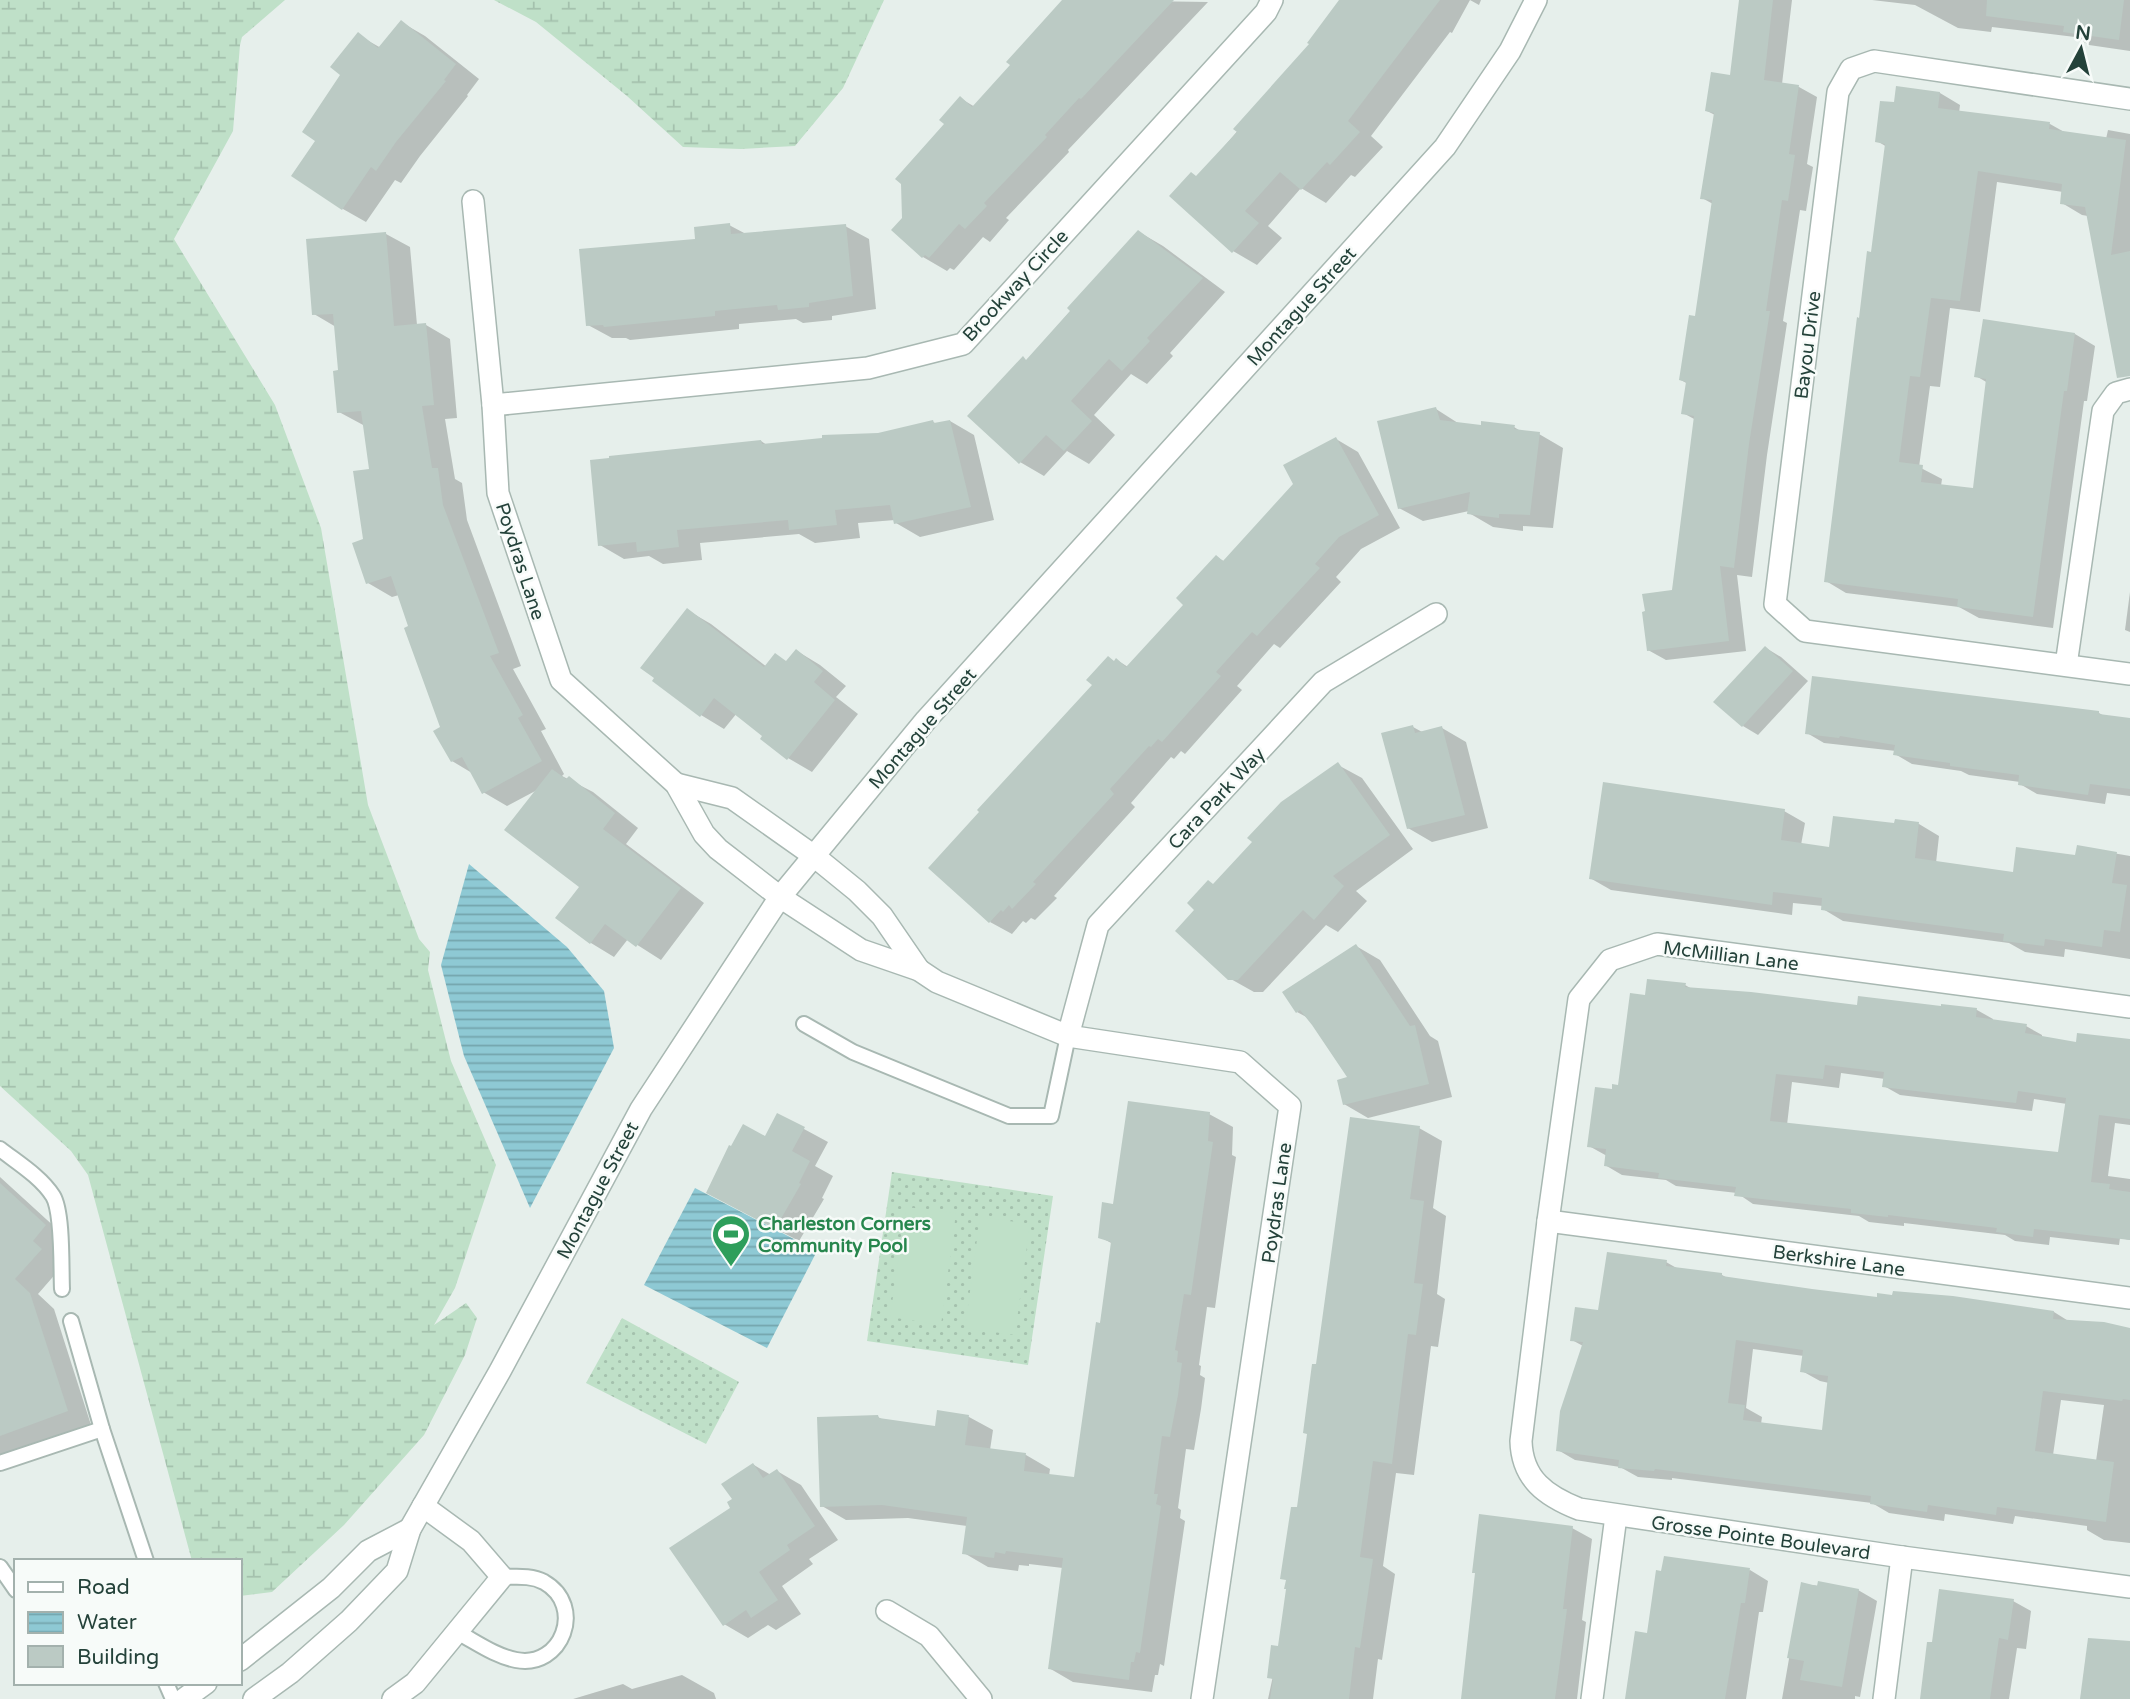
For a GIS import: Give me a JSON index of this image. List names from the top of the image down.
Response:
{
  "streets": {
    "street": [
      "Brookway Circle",
      "Montague Street",
      "Bayou Drive",
      "Poydras Lane",
      "Cara Park Way",
      "McMillian Lane",
      "Berkshire Lane",
      "Grosse Pointe Boulevard"
    ]
  },
  "crossings": [
    ["Brookway Circle", "Poydras Lane"],
    ["Montague Street", "Poydras Lane"],
    ["Poydras Lane", "Cara Park Way"],
    ["McMillian Lane", "Berkshire Lane"],
    ["McMillian Lane", "Grosse Pointe Boulevard"]
  ],
  "places": {
    "sports": ["Charleston Corners Community Pool"]
  },
  "legend": ["Road", "Water", "Building"],
  "north": "top"
}
